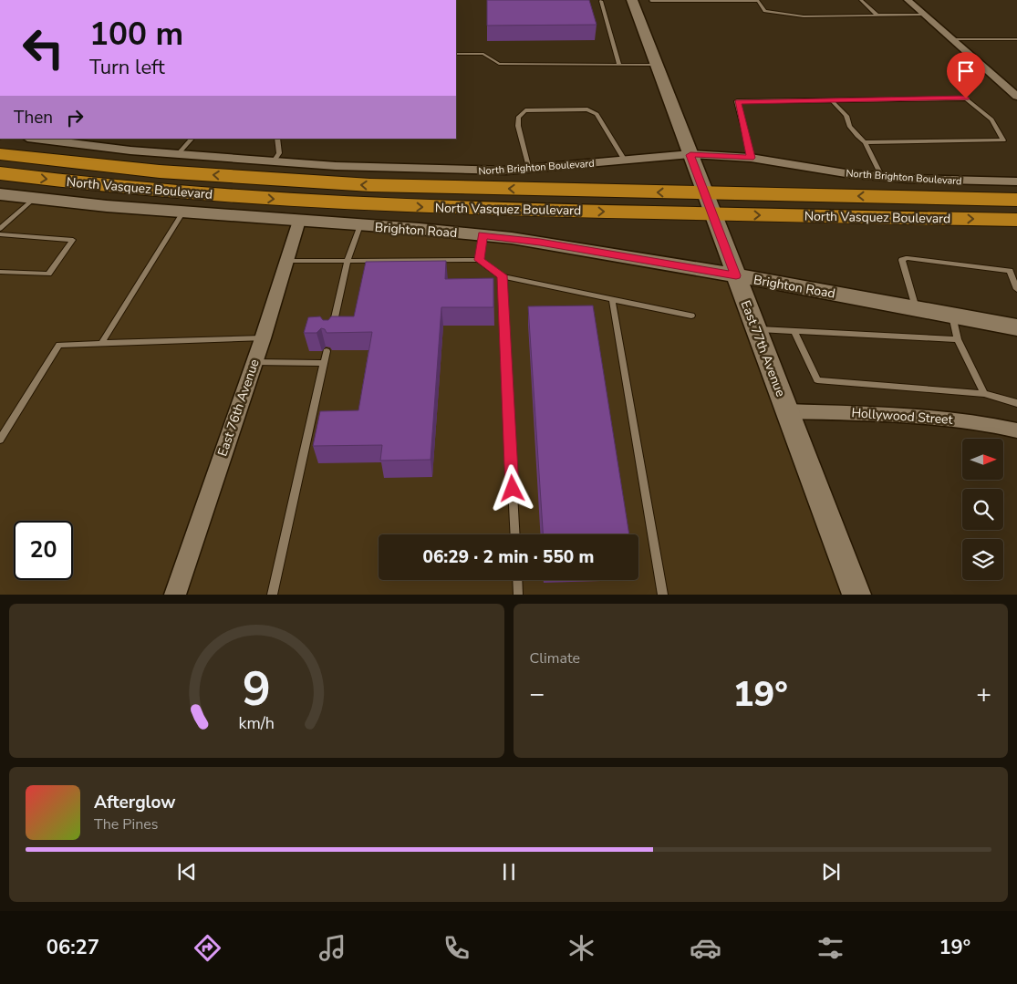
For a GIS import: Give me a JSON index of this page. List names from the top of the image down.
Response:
{
  "streets": {
    "highway": ["North Vasquez Boulevard"],
    "street": [
      "North Brighton Boulevard",
      "Brighton Road",
      "East 77th Avenue",
      "East 76th Avenue",
      "Hollywood Street"
    ]
  },
  "crossings": [
    ["North Brighton Boulevard", "East 77th Avenue"],
    ["North Vasquez Boulevard", "East 77th Avenue"],
    ["Brighton Road", "East 77th Avenue"],
    ["Brighton Road", "East 76th Avenue"],
    ["East 77th Avenue", "Hollywood Street"]
  ],
  "north": "right",
  "page": {
    "turn": ["100 m", "Turn left"],
    "then": "Then",
    "limit": "20",
    "trip": "06:29 · 2 min · 550 m",
    "tile": "Climate",
    "heat": ["−", "19°", "+"],
    "song": ["Afterglow", "The Pines"],
    "tabs": ["06:27", "19°"],
    "gauge": ["9", "km/h"]
  }
}
